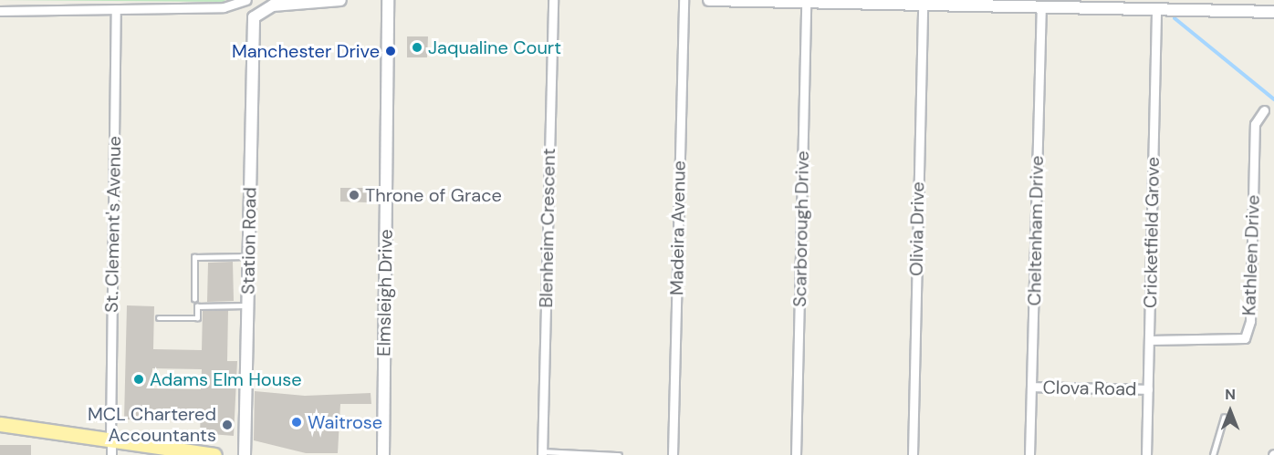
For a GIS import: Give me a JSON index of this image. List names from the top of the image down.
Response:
{
  "streets": {
    "street": [
      "St. Clement's Avenue",
      "Blenheim Crescent",
      "Madeira Avenue",
      "Scarborough Drive",
      "Olivia Drive",
      "Cheltenham Drive",
      "Cricketfield Grove",
      "Station Road",
      "Kathleen Drive",
      "Elmsleigh Drive",
      "Clova Road"
    ]
  },
  "crossings": [
    ["Cheltenham Drive", "Clova Road"],
    ["Cricketfield Grove", "Kathleen Drive"],
    ["Cricketfield Grove", "Clova Road"]
  ],
  "places": [
    "Jaqualine Court",
    "Manchester Drive",
    "Throne of Grace",
    "Adams Elm House",
    "Waitrose",
    "MCL Chartered Accountants"
  ],
  "north": "top"
}
